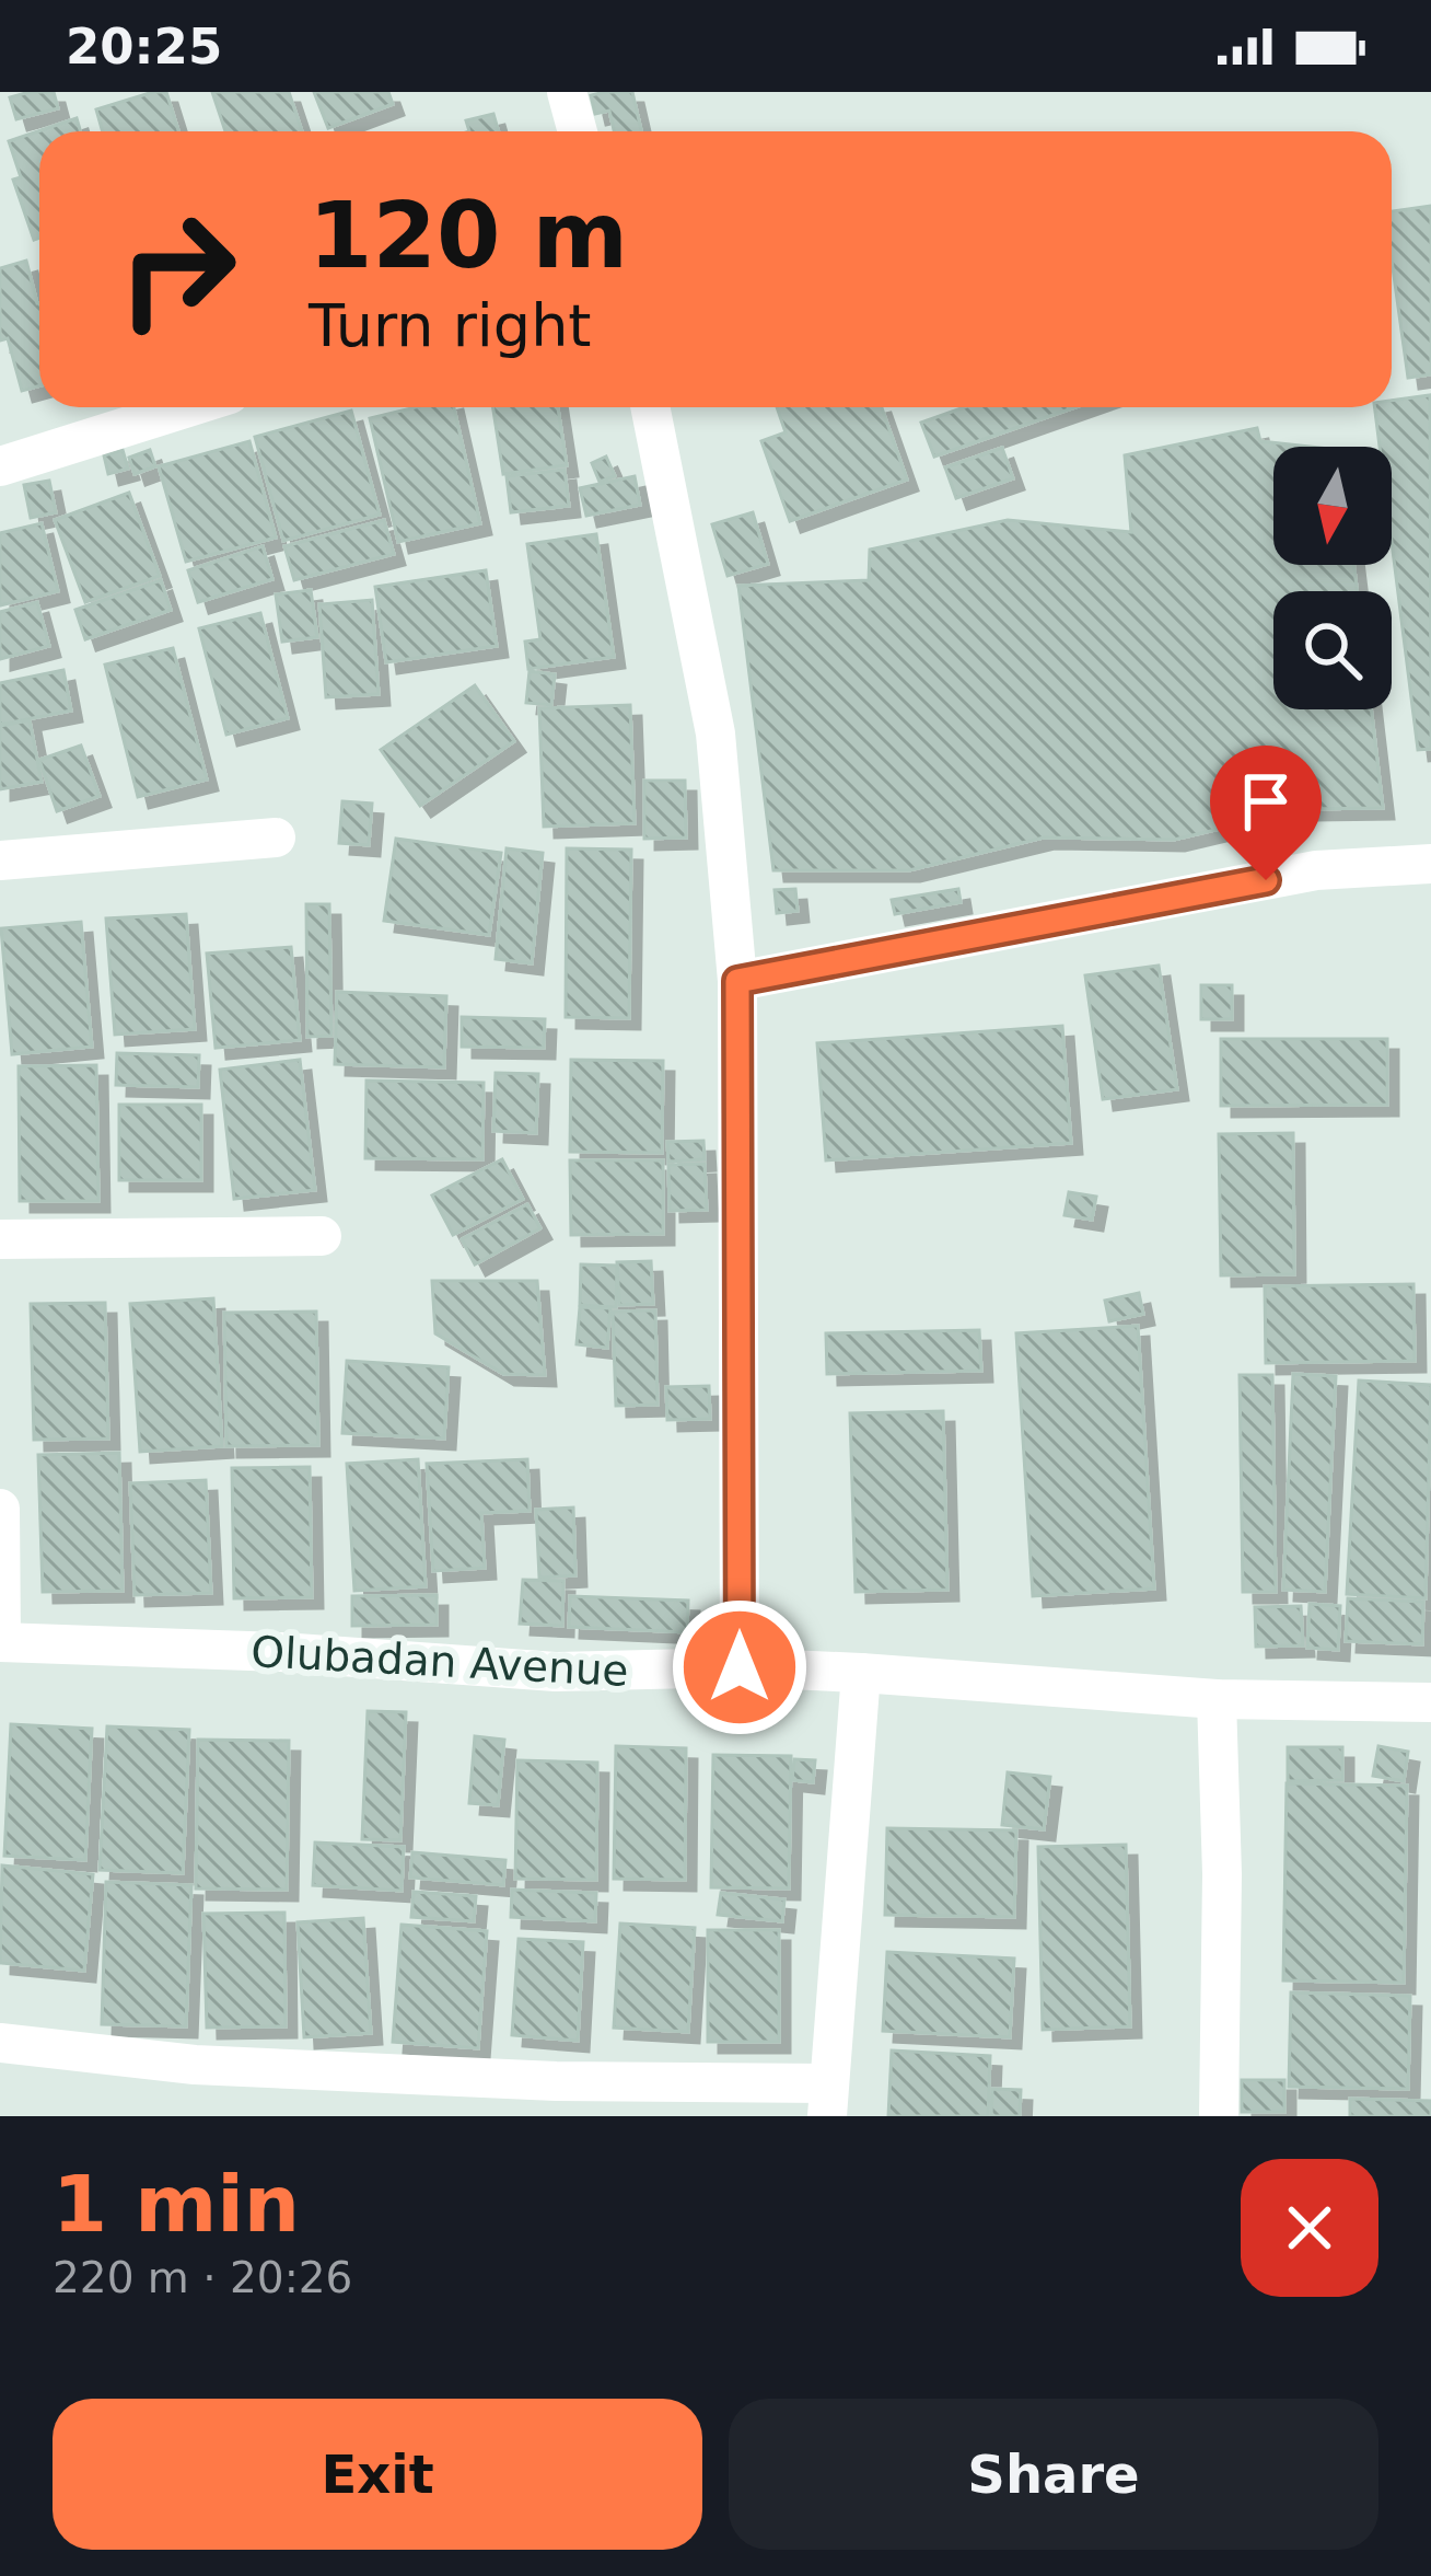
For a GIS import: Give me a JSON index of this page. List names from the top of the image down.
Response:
{
  "streets": {
    "street": ["Olubadan Avenue"]
  },
  "north": "bottom",
  "page": {
    "status": "20:25",
    "turn": ["120 m", "Turn right"],
    "heading": ["1 min", "220 m · 20:26"],
    "buttons": ["Exit", "Share"]
  }
}
